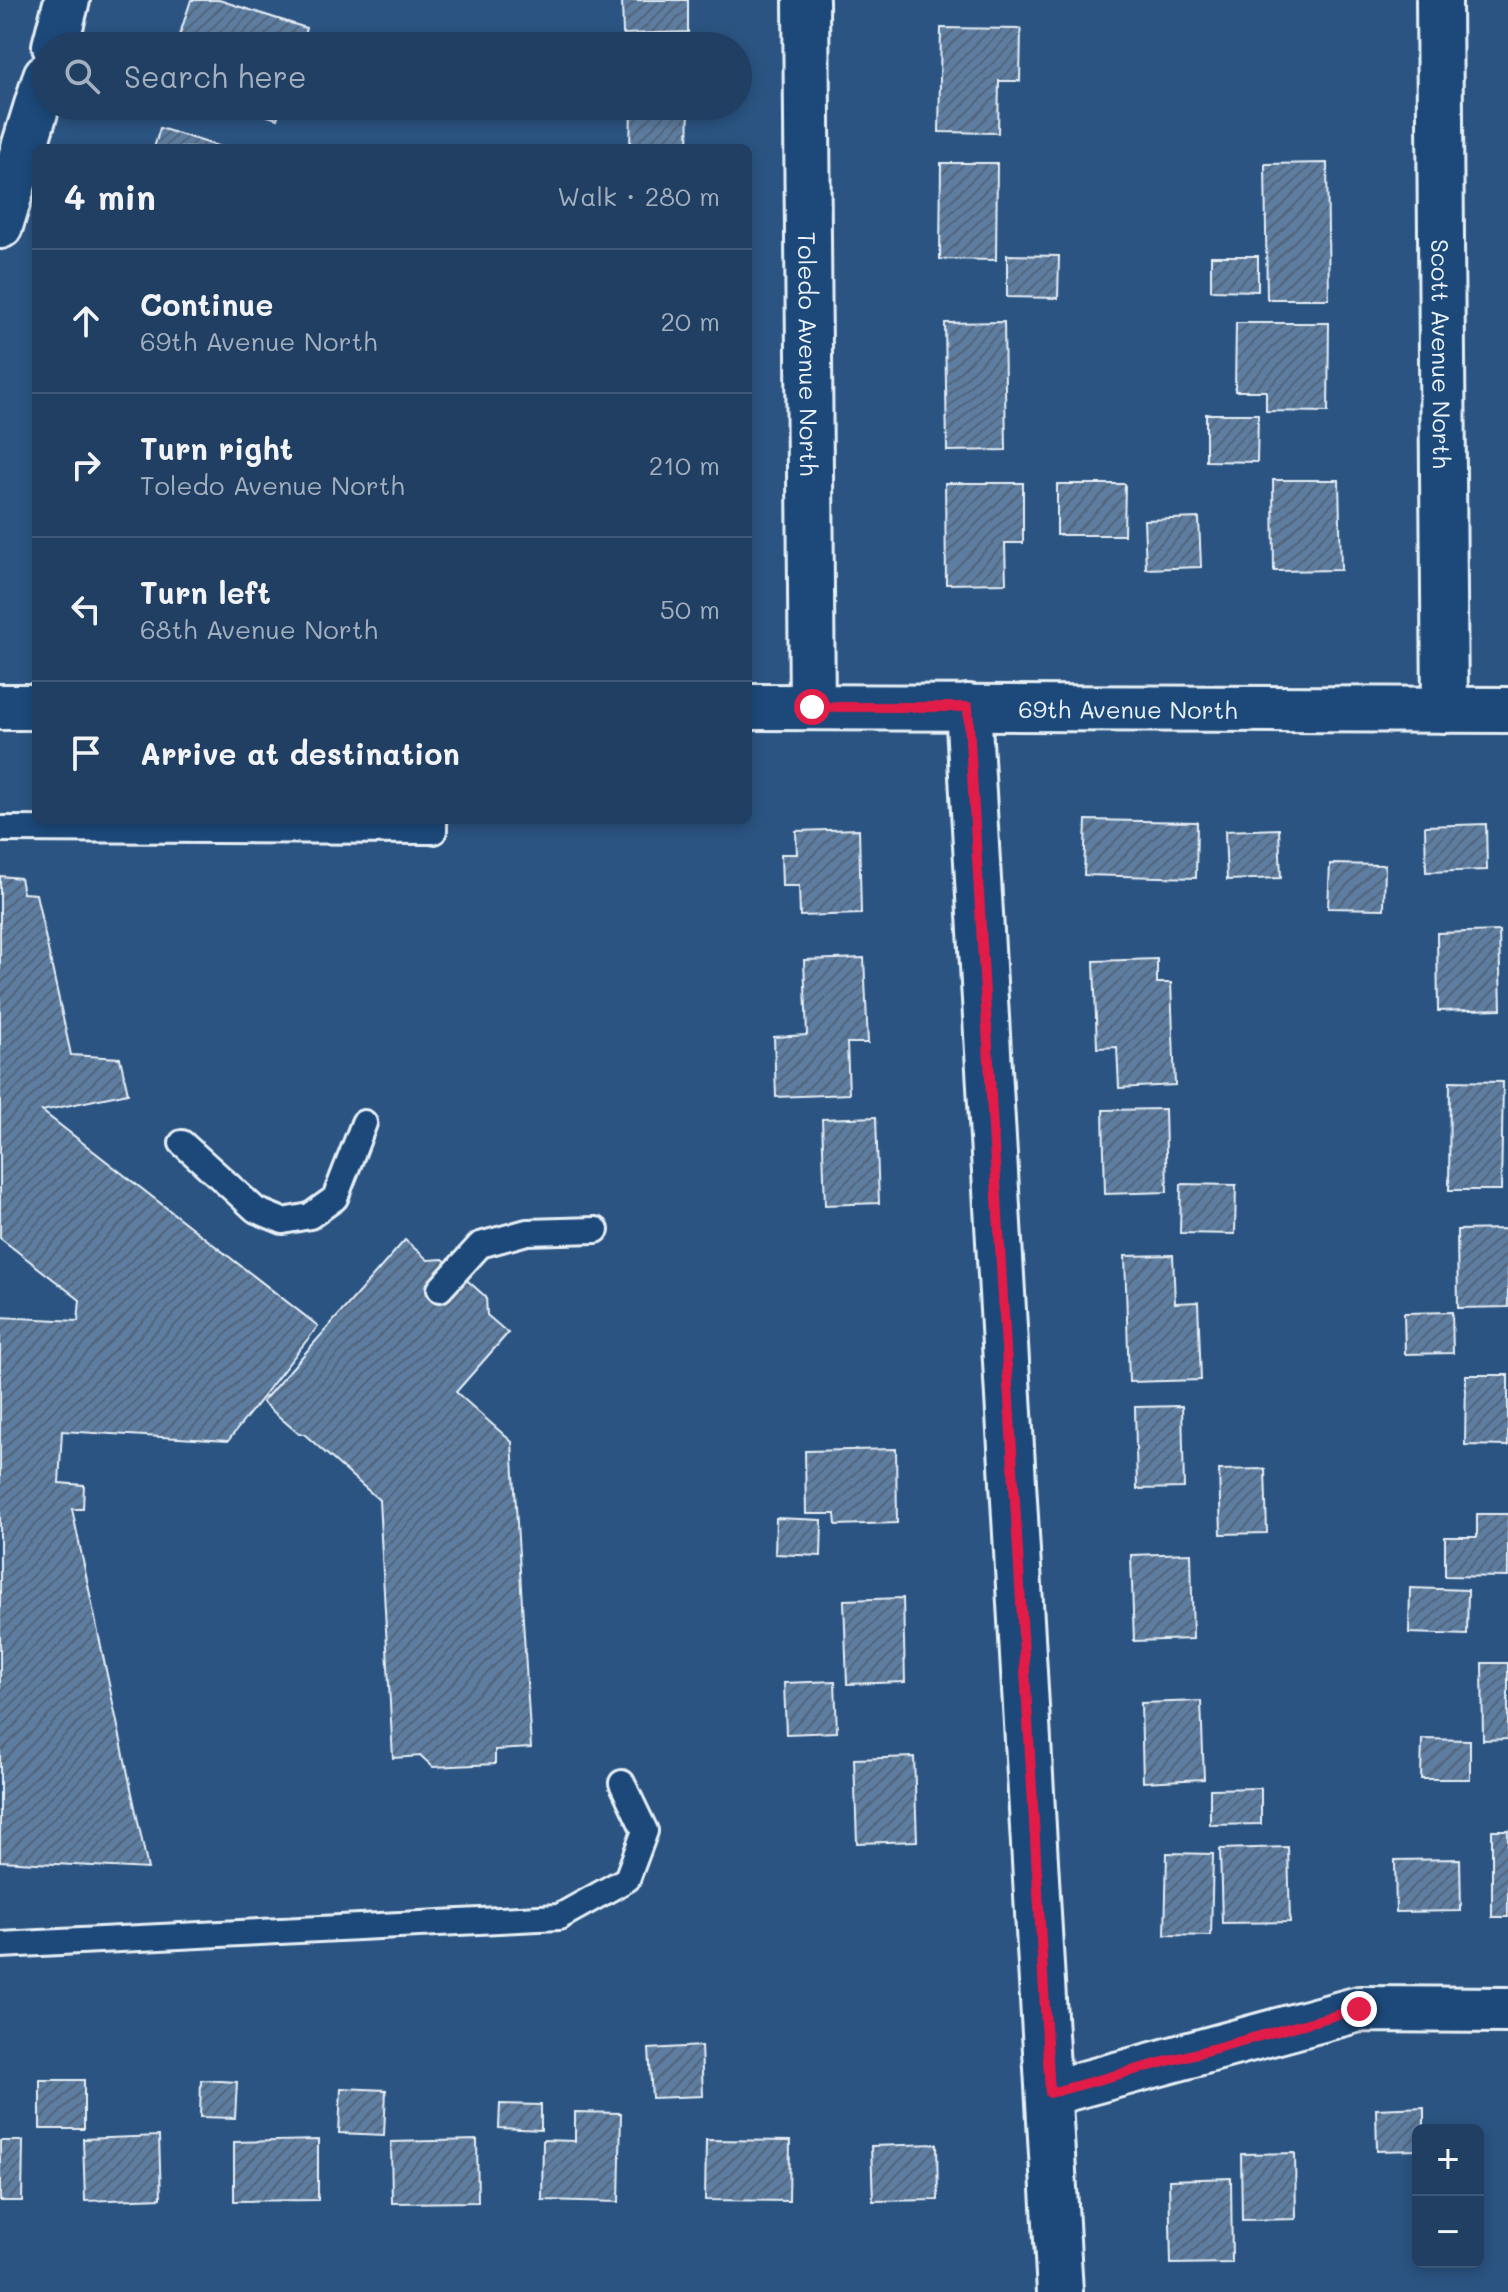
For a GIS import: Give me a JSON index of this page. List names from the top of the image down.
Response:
{
  "streets": {
    "street": ["Toledo Avenue North", "Scott Avenue North", "69th Avenue North"]
  },
  "crossings": [
    ["Toledo Avenue North", "69th Avenue North"],
    ["Scott Avenue North", "69th Avenue North"]
  ],
  "page": {
    "search": "Search here",
    "heading": ["4 min", "Walk · 280 m"],
    "list": [
      ["Continue", "69th Avenue North", "20 m"],
      ["Turn right", "Toledo Avenue North", "210 m"],
      ["Turn left", "68th Avenue North", "50 m"],
      "Arrive at destination"
    ],
    "map_buttons": ["+", "−"]
  }
}
